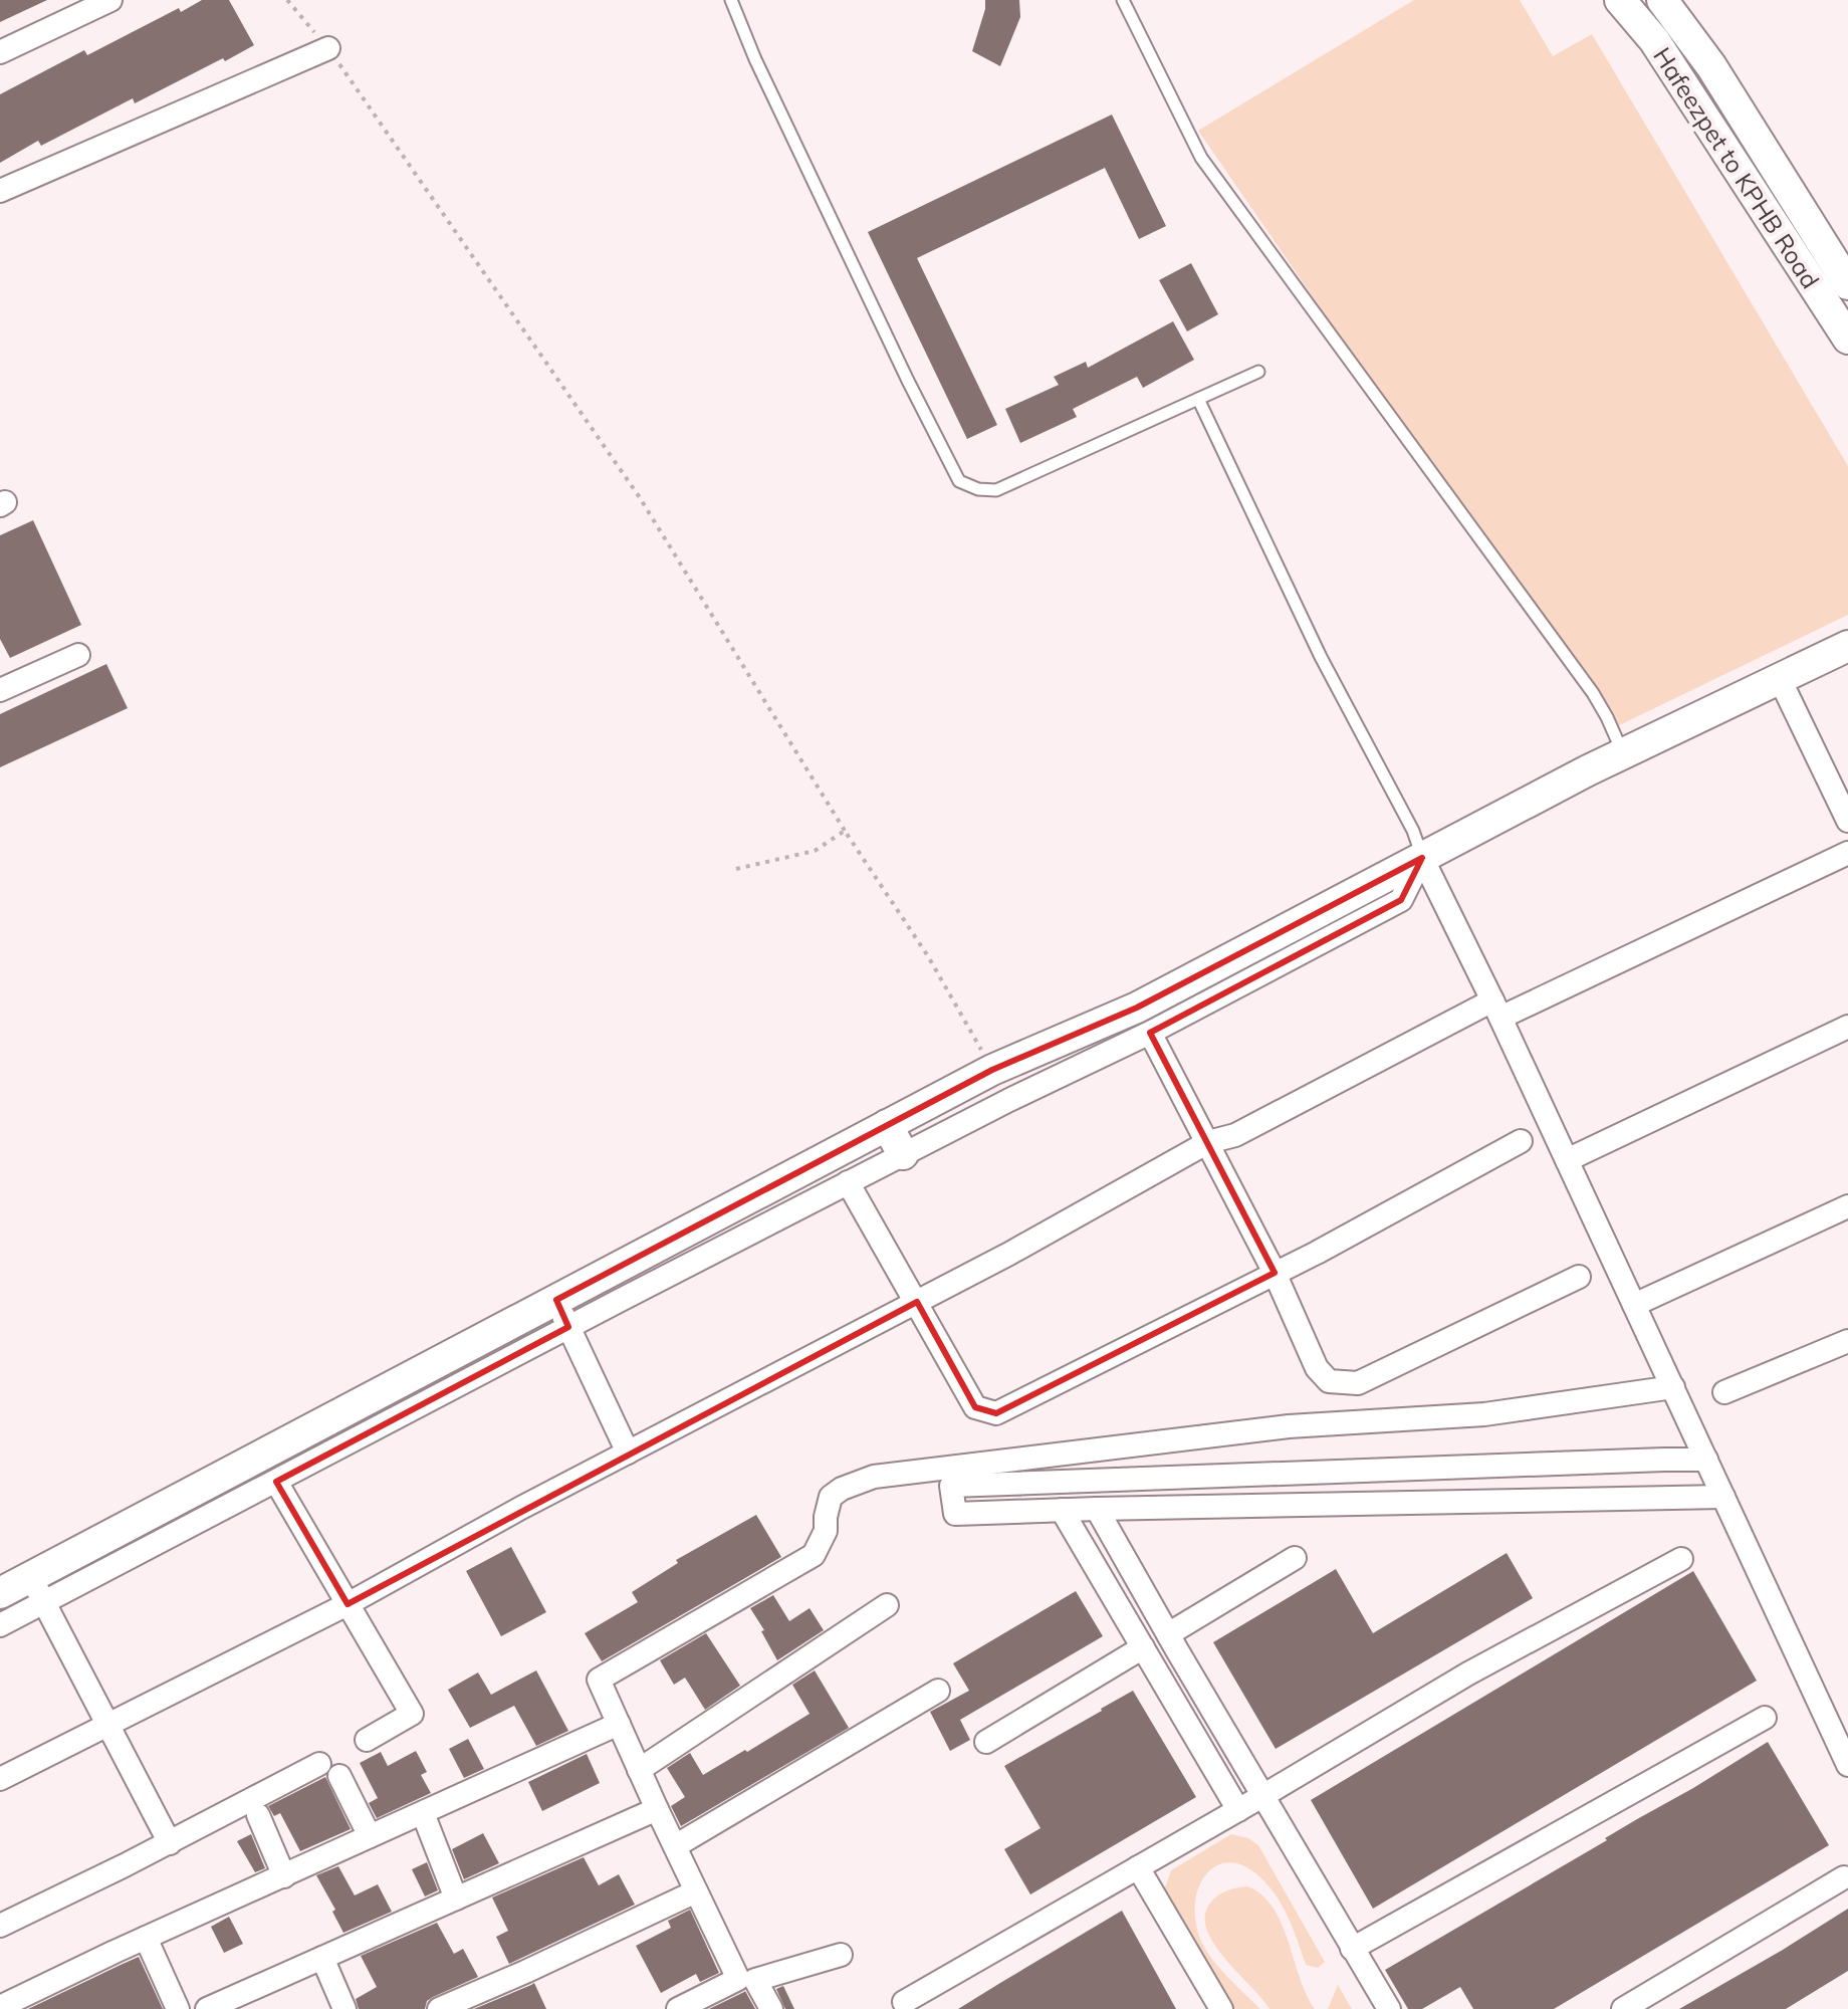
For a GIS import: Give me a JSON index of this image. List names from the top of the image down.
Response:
{
  "streets": {
    "street": ["Hafeezpet to KPHB Road"]
  }
}
